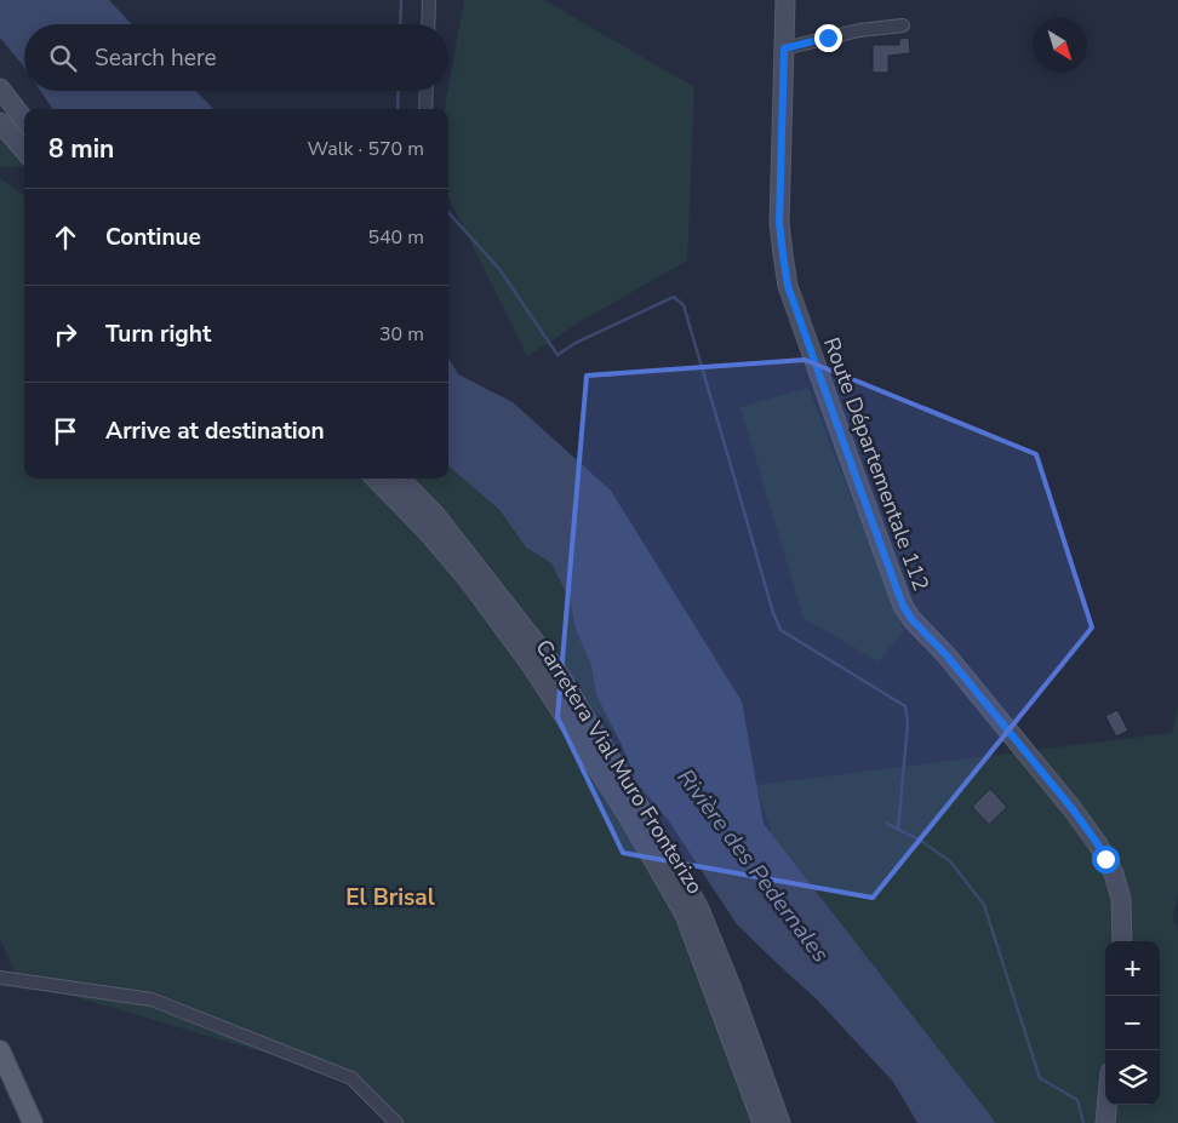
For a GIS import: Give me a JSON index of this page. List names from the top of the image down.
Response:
{
  "streets": {
    "street": ["Route Départementale 112", "Carretera Vial Muro Fronterizo"]
  },
  "districts": ["El Brisal"],
  "water": ["Rivière des Pedernales"],
  "north": "bottom right",
  "page": {
    "search": "Search here",
    "heading": ["8 min", "Walk · 570 m"],
    "list": [
      ["Continue", "540 m"],
      ["Turn right", "30 m"],
      "Arrive at destination"
    ],
    "map_buttons": ["+", "−"]
  }
}
